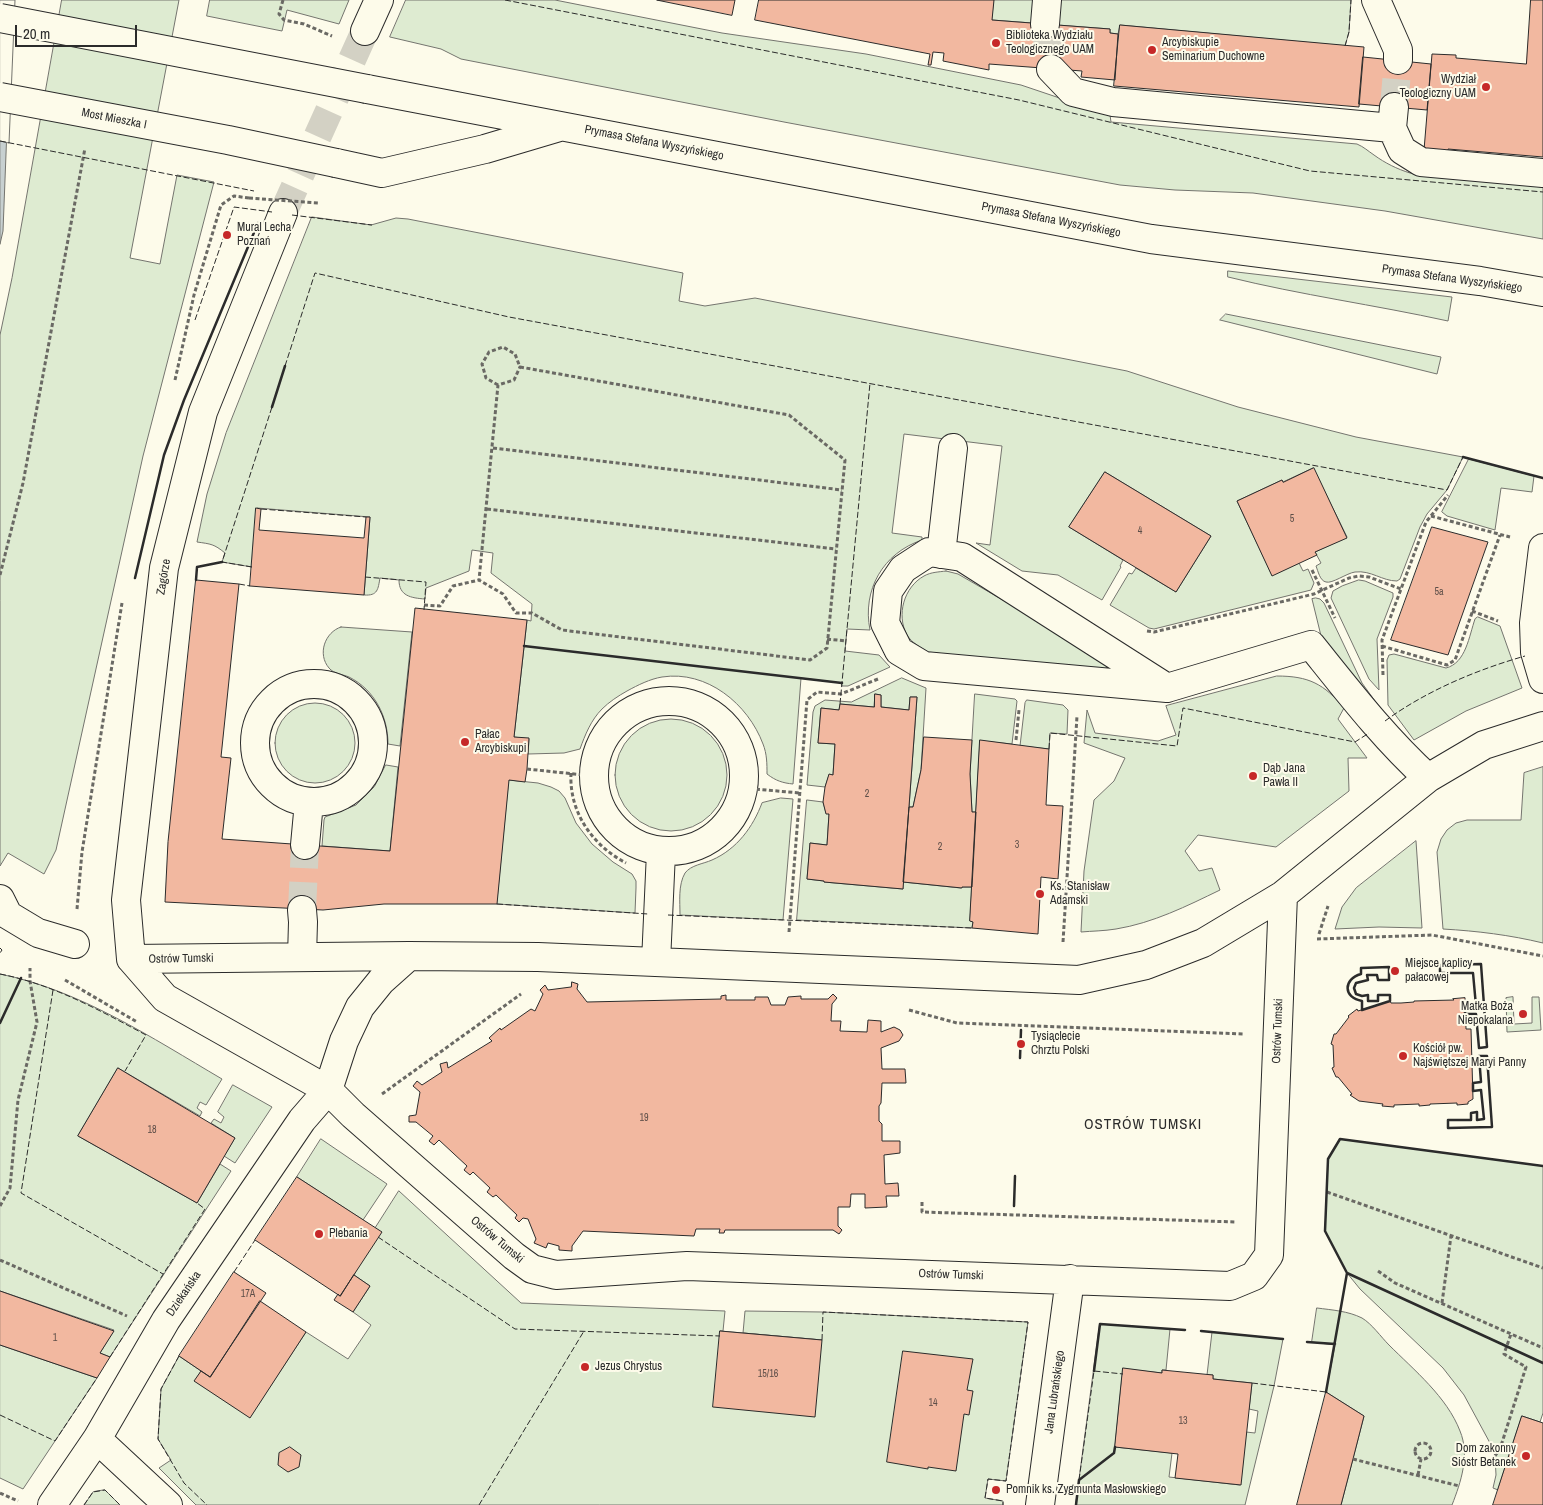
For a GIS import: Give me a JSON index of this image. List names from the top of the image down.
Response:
{
  "streets": {
    "street": [
      "Most Mieszka I",
      "Prymasa Stefana Wyszyńskiego",
      "Zagórze",
      "Ostrów Tumski",
      "Dziekańska",
      "Jana Lubrańskiego"
    ]
  },
  "crossings": [
    ["Most Mieszka I", "Prymasa Stefana Wyszyńskiego"],
    ["Zagórze", "Ostrów Tumski"],
    ["Ostrów Tumski", "Dziekańska"],
    ["Ostrów Tumski", "Jana Lubrańskiego"]
  ],
  "districts": ["OSTRÓW TUMSKI"],
  "places": [
    "Biblioteka Wydziału Teologicznego UAM",
    "Arcybiskupie Seminarium Duchowne",
    "Wydział Teologiczny UAM",
    "Mural Lecha Poznań",
    "Pałac Arcybiskupi",
    "Dąb Jana Pawła II",
    "Ks. Stanisław Adamski",
    "Miejsce kaplicy pałacowej",
    "Matka Boża Niepokalana",
    "Tysiąclecie Chrztu Polski",
    "Kościół pw. Najświętszej Maryi Panny",
    "Plebania",
    "Jezus Chrystus",
    "Dom zakonny Sióstr Betanek",
    "Pomnik ks. Zygmunta Masłowskiego"
  ],
  "house_numbers": [
    "5",
    "4",
    "5a",
    "2",
    "3",
    "2",
    "19",
    "18",
    "17A",
    "1",
    "15/16",
    "14",
    "13"
  ],
  "scale_bar": "20 m"
}
